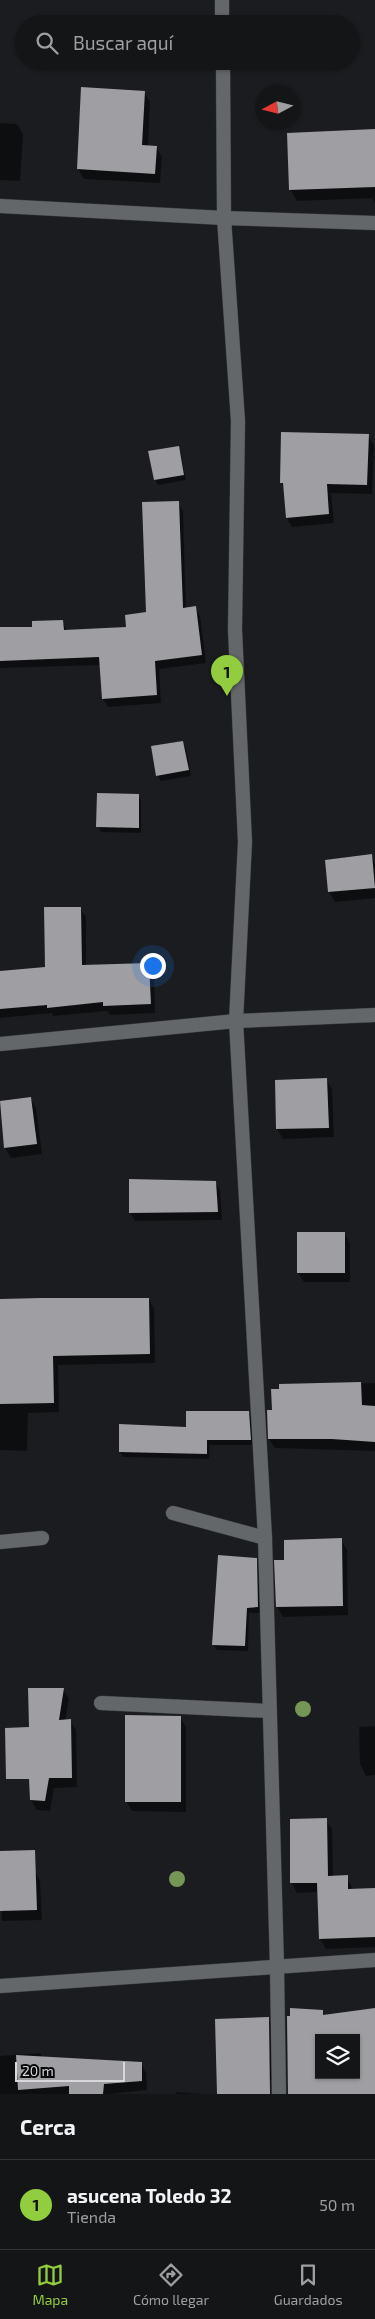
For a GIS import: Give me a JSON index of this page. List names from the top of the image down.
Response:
{
  "scale_bar": "20 m",
  "north": "left",
  "page": {
    "search": "Buscar aquí",
    "pins": "1",
    "scale": "20 m",
    "heading": "Cerca",
    "list": [
      {
        "mark": "1",
        "name": "asucena Toledo 32",
        "note": "Tienda",
        "value": "50 m"
      }
    ],
    "nav": ["Mapa", "Cómo llegar", "Guardados"]
  }
}
